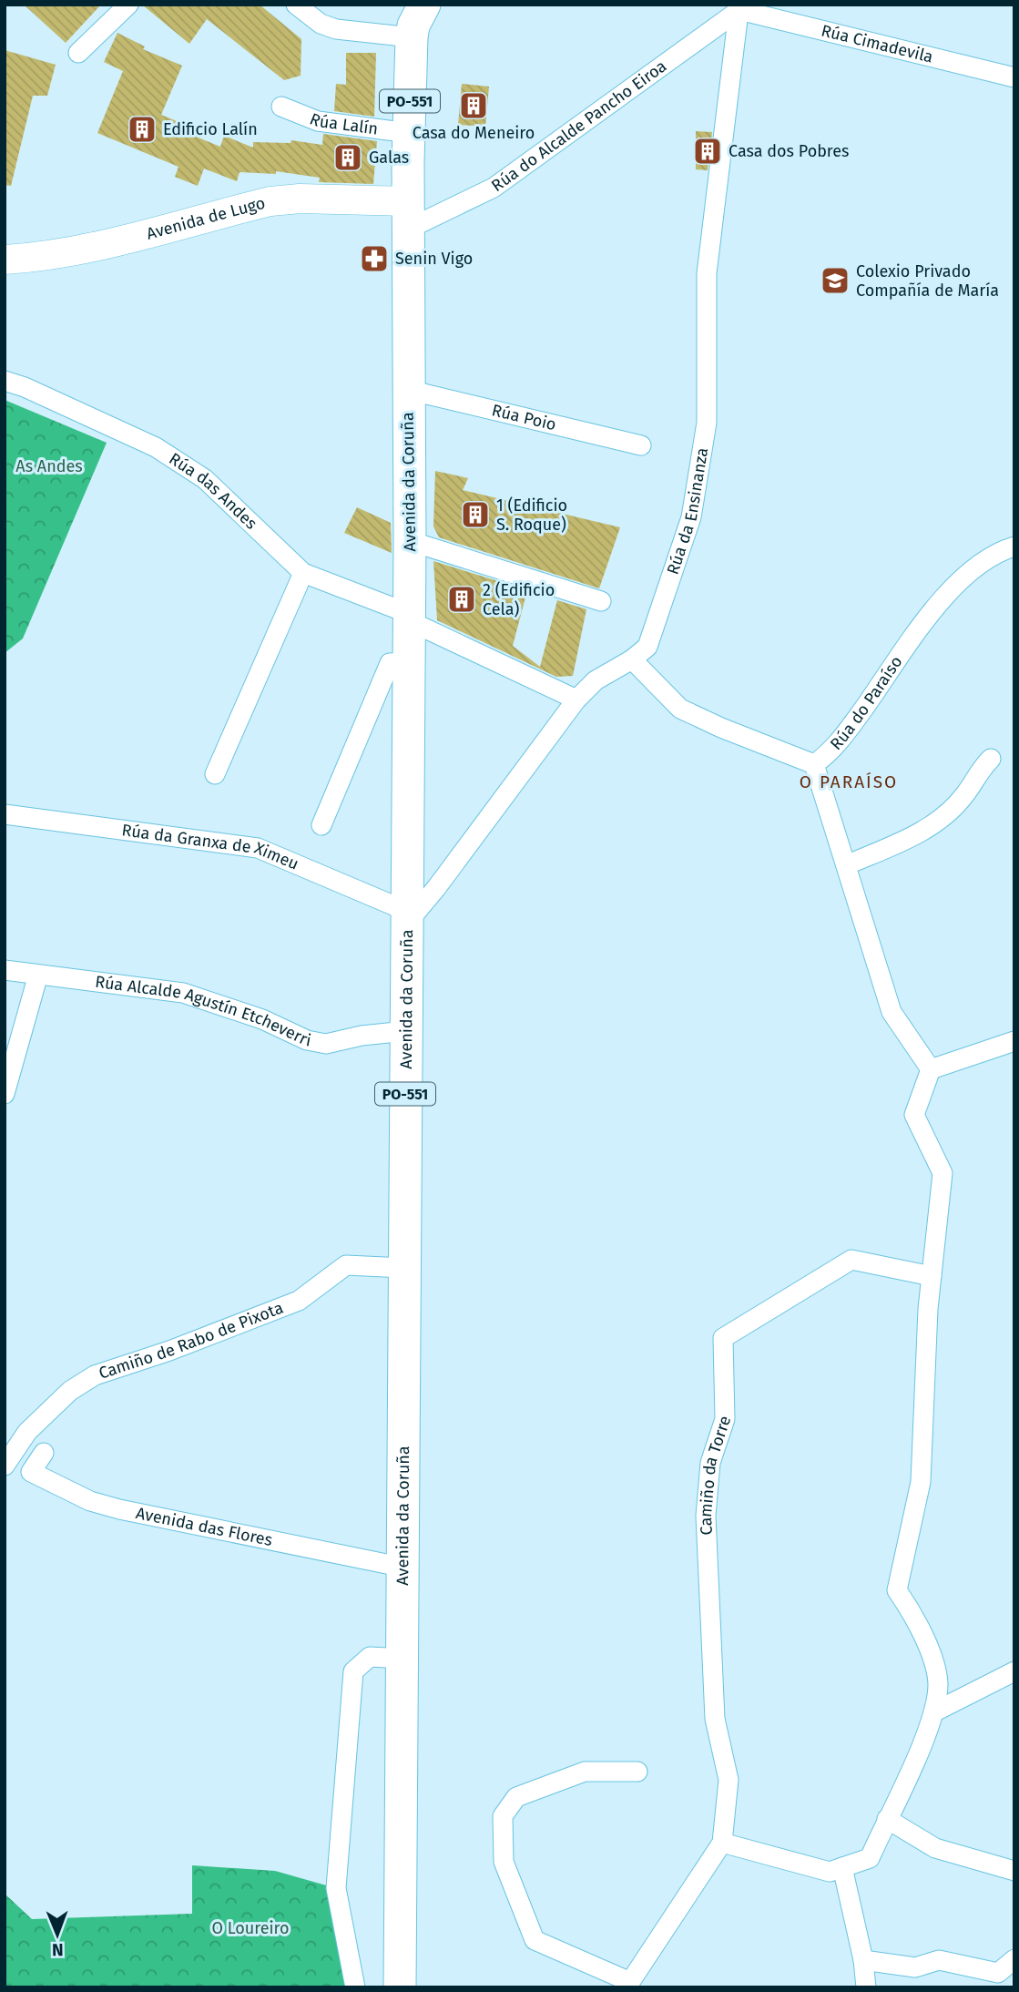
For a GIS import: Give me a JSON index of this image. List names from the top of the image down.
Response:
{
  "streets": {
    "main road": ["PO-551", "Avenida da Coruña"],
    "street": [
      "Rúa Cimadevila",
      "Rúa Lalín",
      "Rúa do Alcalde Pancho Eiroa",
      "Avenida de Lugo",
      "Rúa Poio",
      "Rúa das Andes",
      "Rúa da Ensinanza",
      "Rúa do Paraíso",
      "Rúa da Granxa de Ximeu",
      "Rúa Alcalde Agustín Etcheverri",
      "Camiño de Rabo de Pixota",
      "Camiño da Torre",
      "Avenida das Flores"
    ]
  },
  "crossings": [
    ["Rúa Cimadevila", "Rúa do Alcalde Pancho Eiroa"],
    ["Rúa Cimadevila", "Rúa da Ensinanza"],
    ["PO-551", "Rúa Lalín"],
    ["PO-551", "Rúa do Alcalde Pancho Eiroa"],
    ["PO-551", "Avenida de Lugo"],
    ["PO-551", "Avenida da Coruña"],
    ["Rúa do Alcalde Pancho Eiroa", "Avenida de Lugo"],
    ["Rúa do Alcalde Pancho Eiroa", "Avenida da Coruña"],
    ["Rúa do Alcalde Pancho Eiroa", "Rúa da Ensinanza"],
    ["Avenida de Lugo", "Avenida da Coruña"],
    ["Rúa Poio", "Avenida da Coruña"],
    ["Avenida da Coruña", "Rúa das Andes"],
    ["Avenida da Coruña", "Rúa da Ensinanza"],
    ["Avenida da Coruña", "Rúa da Granxa de Ximeu"],
    ["Avenida da Coruña", "Rúa Alcalde Agustín Etcheverri"],
    ["Avenida da Coruña", "Camiño de Rabo de Pixota"],
    ["Avenida da Coruña", "Avenida das Flores"],
    ["Rúa das Andes", "Rúa da Ensinanza"],
    ["Rúa da Ensinanza", "Rúa da Granxa de Ximeu"]
  ],
  "districts": ["O PARAÍSO"],
  "parks": ["As Andes", "O Loureiro"],
  "places": {
    "building": [
      "Casa do Meneiro",
      "Edificio Lalín",
      "Casa dos Pobres",
      "Galas",
      "1 (Edificio S. Roque)",
      "2 (Edificio Cela)"
    ],
    "pharmacy": ["Senin Vigo"],
    "school or university": ["Colexio Privado Compañía de María"]
  },
  "north": "bottom"
}
